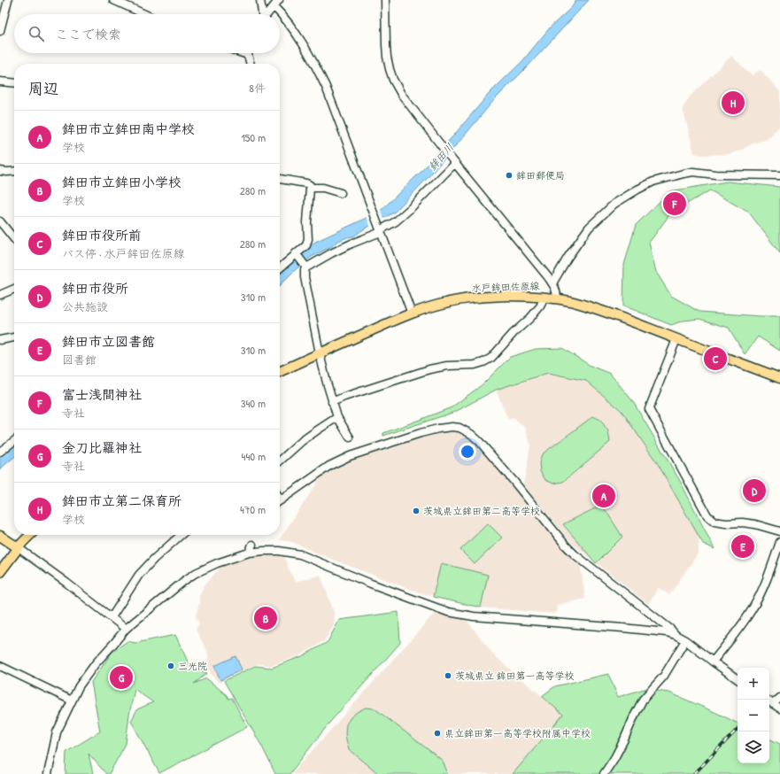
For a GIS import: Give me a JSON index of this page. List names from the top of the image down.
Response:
{
  "streets": {
    "main road": ["水戸鉾田佐原線"]
  },
  "water": ["鉾田川"],
  "places": [
    "鉾田郵便局",
    "茨城県立鉾田第二高等学校",
    "三光院",
    "茨城県立 鉾田第一高等学校",
    "県立鉾田第一高等学校附属中学校"
  ],
  "page": {
    "search": "ここで検索",
    "heading": ["周辺", "8件"],
    "pins": [
      "H",
      "F",
      "C",
      "D",
      "A",
      "E",
      "B",
      "G"
    ],
    "list": [
      {
        "mark": "A",
        "name": "鉾田市立鉾田南中学校",
        "note": "学校",
        "value": "150 m"
      },
      {
        "mark": "B",
        "name": "鉾田市立鉾田小学校",
        "note": "学校",
        "value": "280 m"
      },
      {
        "mark": "C",
        "name": "鉾田市役所前",
        "note": "バス停 · 水戸鉾田佐原線",
        "value": "280 m"
      },
      {
        "mark": "D",
        "name": "鉾田市役所",
        "note": "公共施設",
        "value": "310 m"
      },
      {
        "mark": "E",
        "name": "鉾田市立図書館",
        "note": "図書館",
        "value": "310 m"
      },
      {
        "mark": "F",
        "name": "富士浅間神社",
        "note": "寺社",
        "value": "340 m"
      },
      {
        "mark": "G",
        "name": "金刀比羅神社",
        "note": "寺社",
        "value": "440 m"
      },
      {
        "mark": "H",
        "name": "鉾田市立第二保育所",
        "note": "学校",
        "value": "470 m"
      }
    ],
    "map_buttons": ["+", "−"]
  }
}
